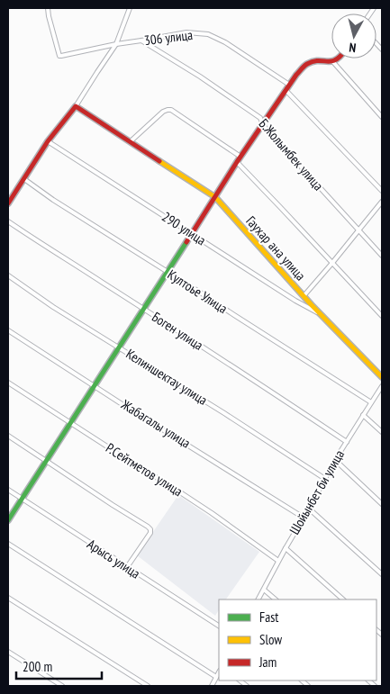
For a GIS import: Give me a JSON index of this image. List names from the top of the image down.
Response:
{
  "streets": {
    "street": [
      "306 улица",
      "Б.Жолымбек улица",
      "290 улица",
      "Гаухар ана улица",
      "Култоье Улица",
      "Боген улица",
      "Келиншектау улица",
      "Жабагалы улица",
      "Р.Сейтметов улица",
      "Шойынбет би улица",
      "Арысь улица"
    ]
  },
  "crossings": [
    ["306 улица", "Б.Жолымбек улица"],
    ["290 улица", "Гаухар ана улица"],
    ["Култоье Улица", "Шойынбет би улица"],
    ["Боген улица", "Шойынбет би улица"],
    ["Келиншектау улица", "Шойынбет би улица"],
    ["Жабагалы улица", "Шойынбет би улица"],
    ["Р.Сейтметов улица", "Шойынбет би улица"]
  ],
  "legend": ["Fast", "Slow", "Jam"],
  "scale_bar": "200 m",
  "north": "bottom"
}
